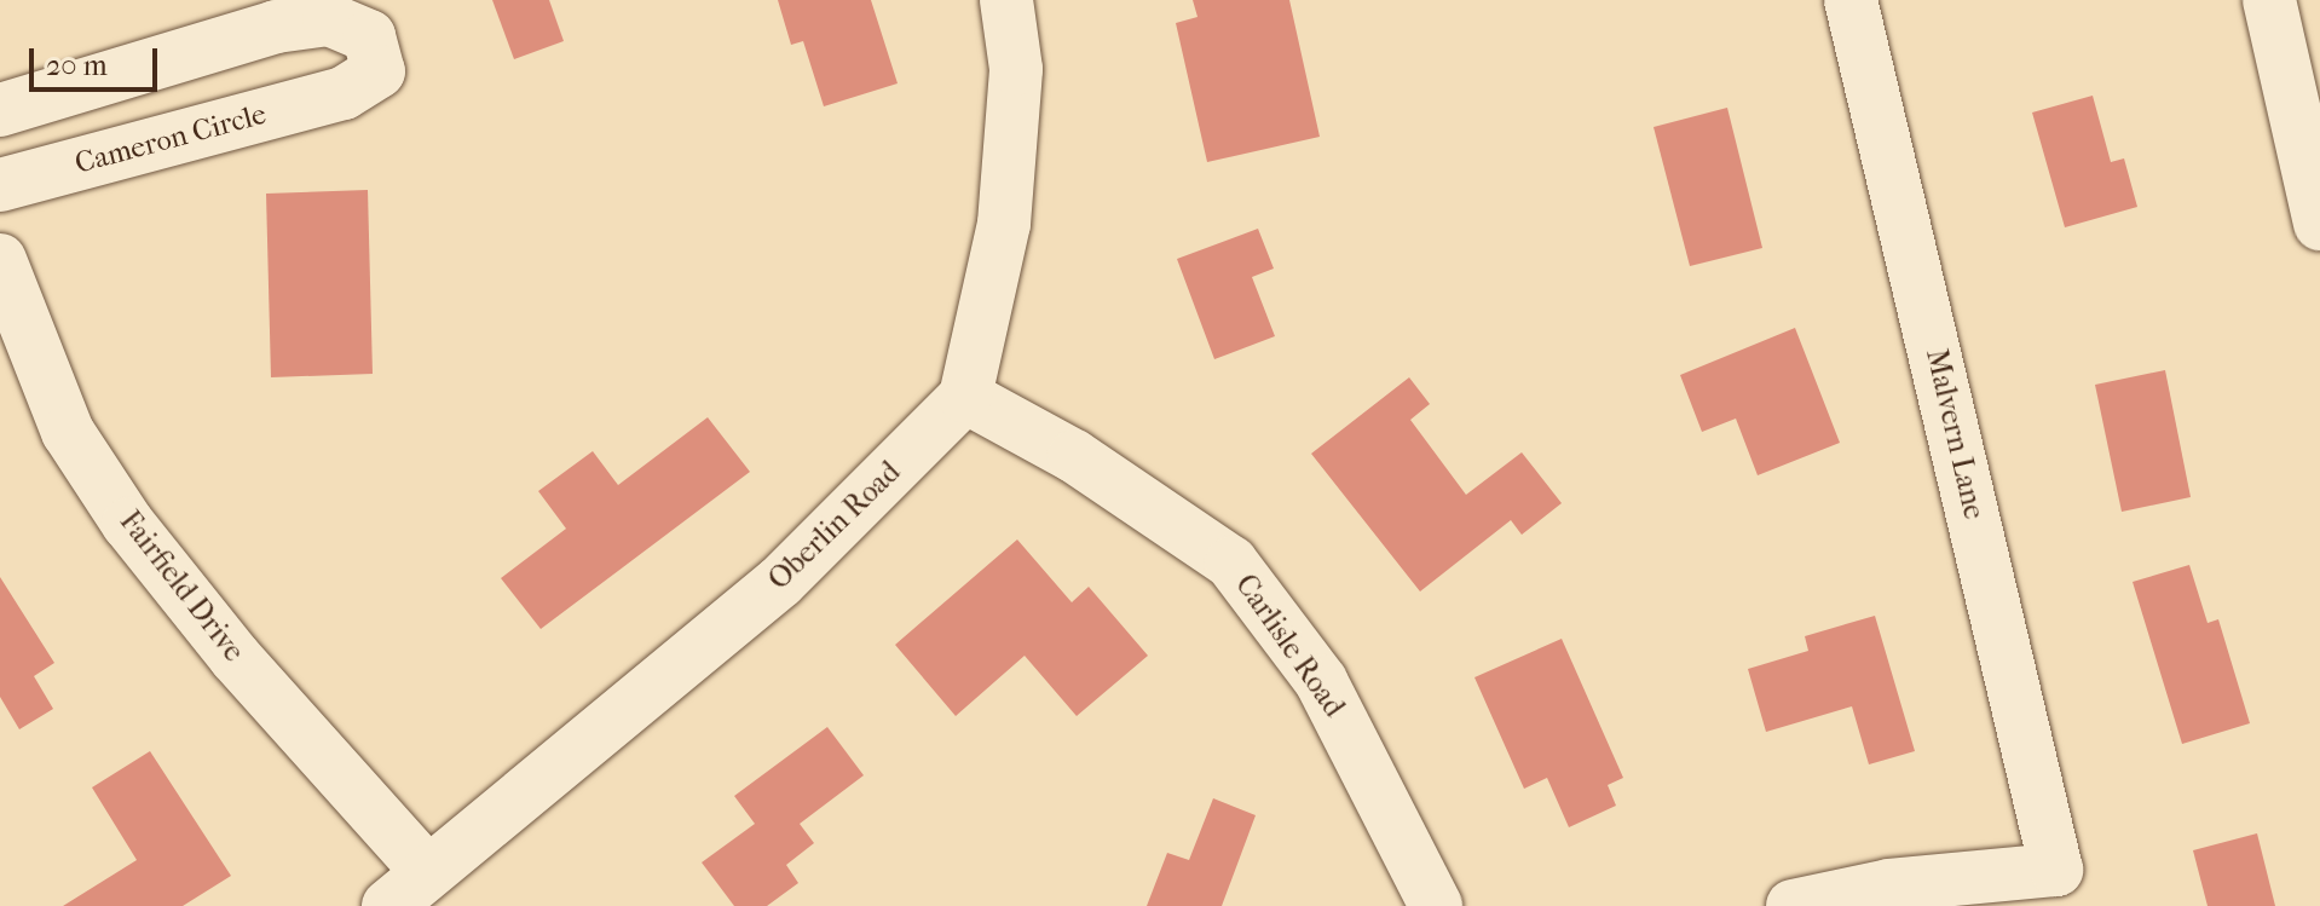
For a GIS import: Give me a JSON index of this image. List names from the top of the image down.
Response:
{
  "streets": {
    "street": [
      "Cameron Circle",
      "Malvern Lane",
      "Oberlin Road",
      "Fairfield Drive",
      "Carlisle Road"
    ]
  },
  "crossings": [
    ["Oberlin Road", "Fairfield Drive"],
    ["Oberlin Road", "Carlisle Road"]
  ],
  "scale_bar": "20 m"
}
